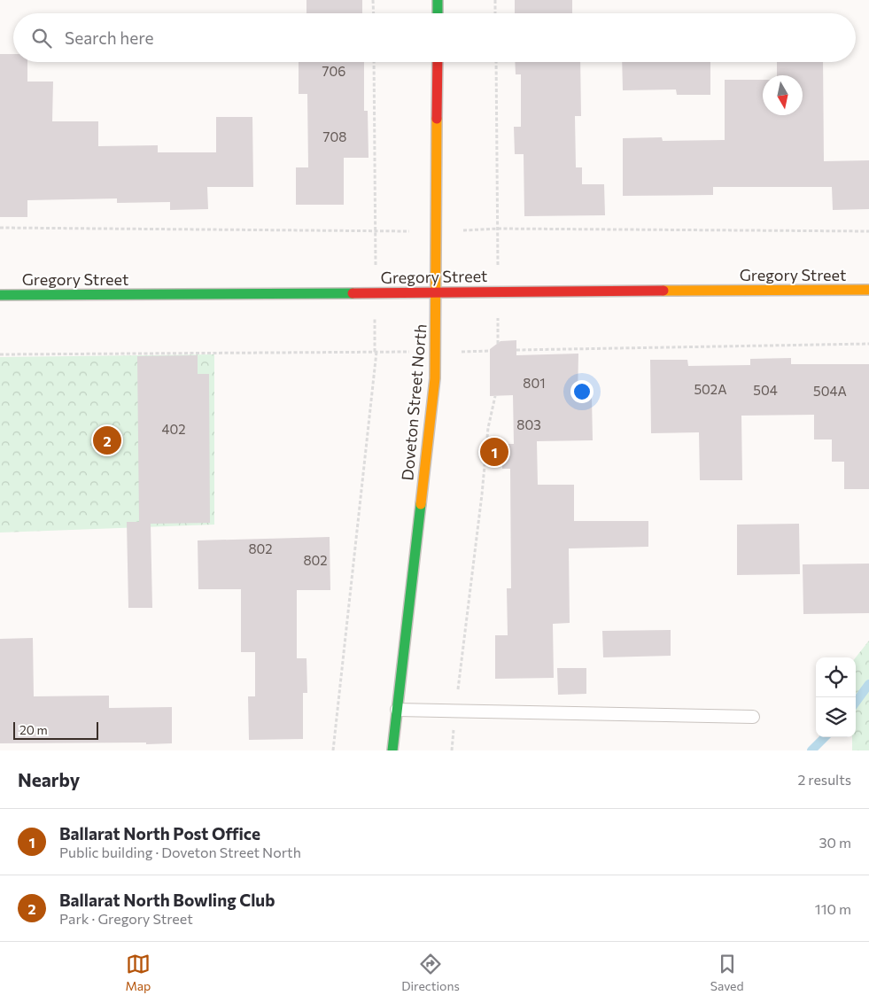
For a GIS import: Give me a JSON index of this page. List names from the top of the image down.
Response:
{
  "streets": {
    "street": ["Gregory Street", "Doveton Street North"]
  },
  "crossings": [
    ["Gregory Street", "Doveton Street North"]
  ],
  "house_numbers": [
    "706",
    "708",
    "801",
    "502A",
    "504",
    "504A",
    "803",
    "402",
    "802",
    "802"
  ],
  "scale_bar": "20 m",
  "north": "bottom",
  "page": {
    "search": "Search here",
    "pins": ["2", "1"],
    "scale": "20 m",
    "heading": ["Nearby", "2 results"],
    "list": [
      {
        "mark": "1",
        "name": "Ballarat North Post Office",
        "note": "Public building · Doveton Street North",
        "value": "30 m"
      },
      {
        "mark": "2",
        "name": "Ballarat North Bowling Club",
        "note": "Park · Gregory Street",
        "value": "110 m"
      }
    ],
    "nav": ["Map", "Directions", "Saved"]
  }
}
